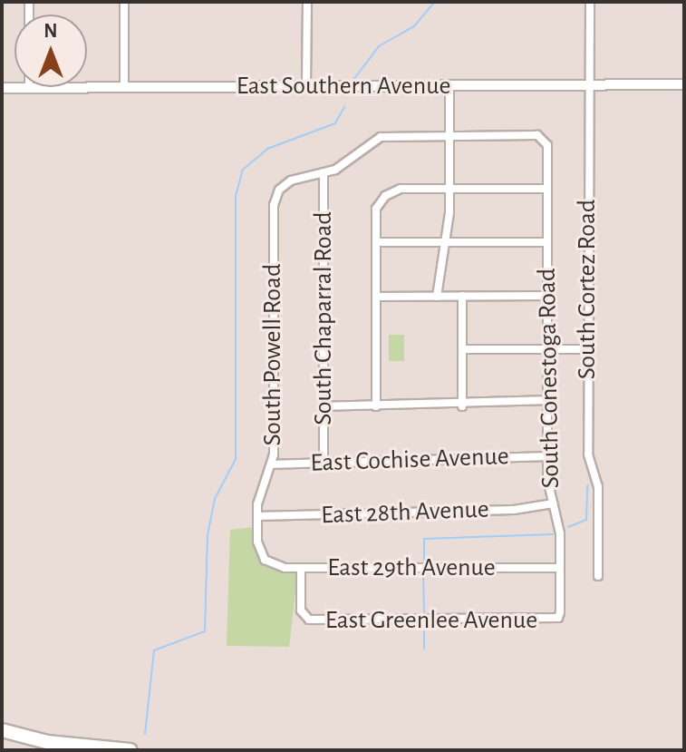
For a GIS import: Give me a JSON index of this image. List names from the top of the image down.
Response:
{
  "streets": {
    "street": [
      "East Southern Avenue",
      "South Cortez Road",
      "South Chaparral Road",
      "South Powell Road",
      "South Conestoga Road",
      "East Cochise Avenue",
      "East 28th Avenue",
      "East 29th Avenue",
      "East Greenlee Avenue"
    ]
  },
  "crossings": [
    ["East Southern Avenue", "South Cortez Road"],
    ["South Chaparral Road", "South Powell Road"],
    ["South Chaparral Road", "East Cochise Avenue"],
    ["South Powell Road", "East Cochise Avenue"],
    ["South Powell Road", "East 28th Avenue"],
    ["South Powell Road", "East 29th Avenue"],
    ["South Conestoga Road", "East Cochise Avenue"],
    ["South Conestoga Road", "East 28th Avenue"],
    ["South Conestoga Road", "East 29th Avenue"],
    ["South Conestoga Road", "East Greenlee Avenue"],
    ["East 29th Avenue", "East Greenlee Avenue"]
  ],
  "north": "top"
}
